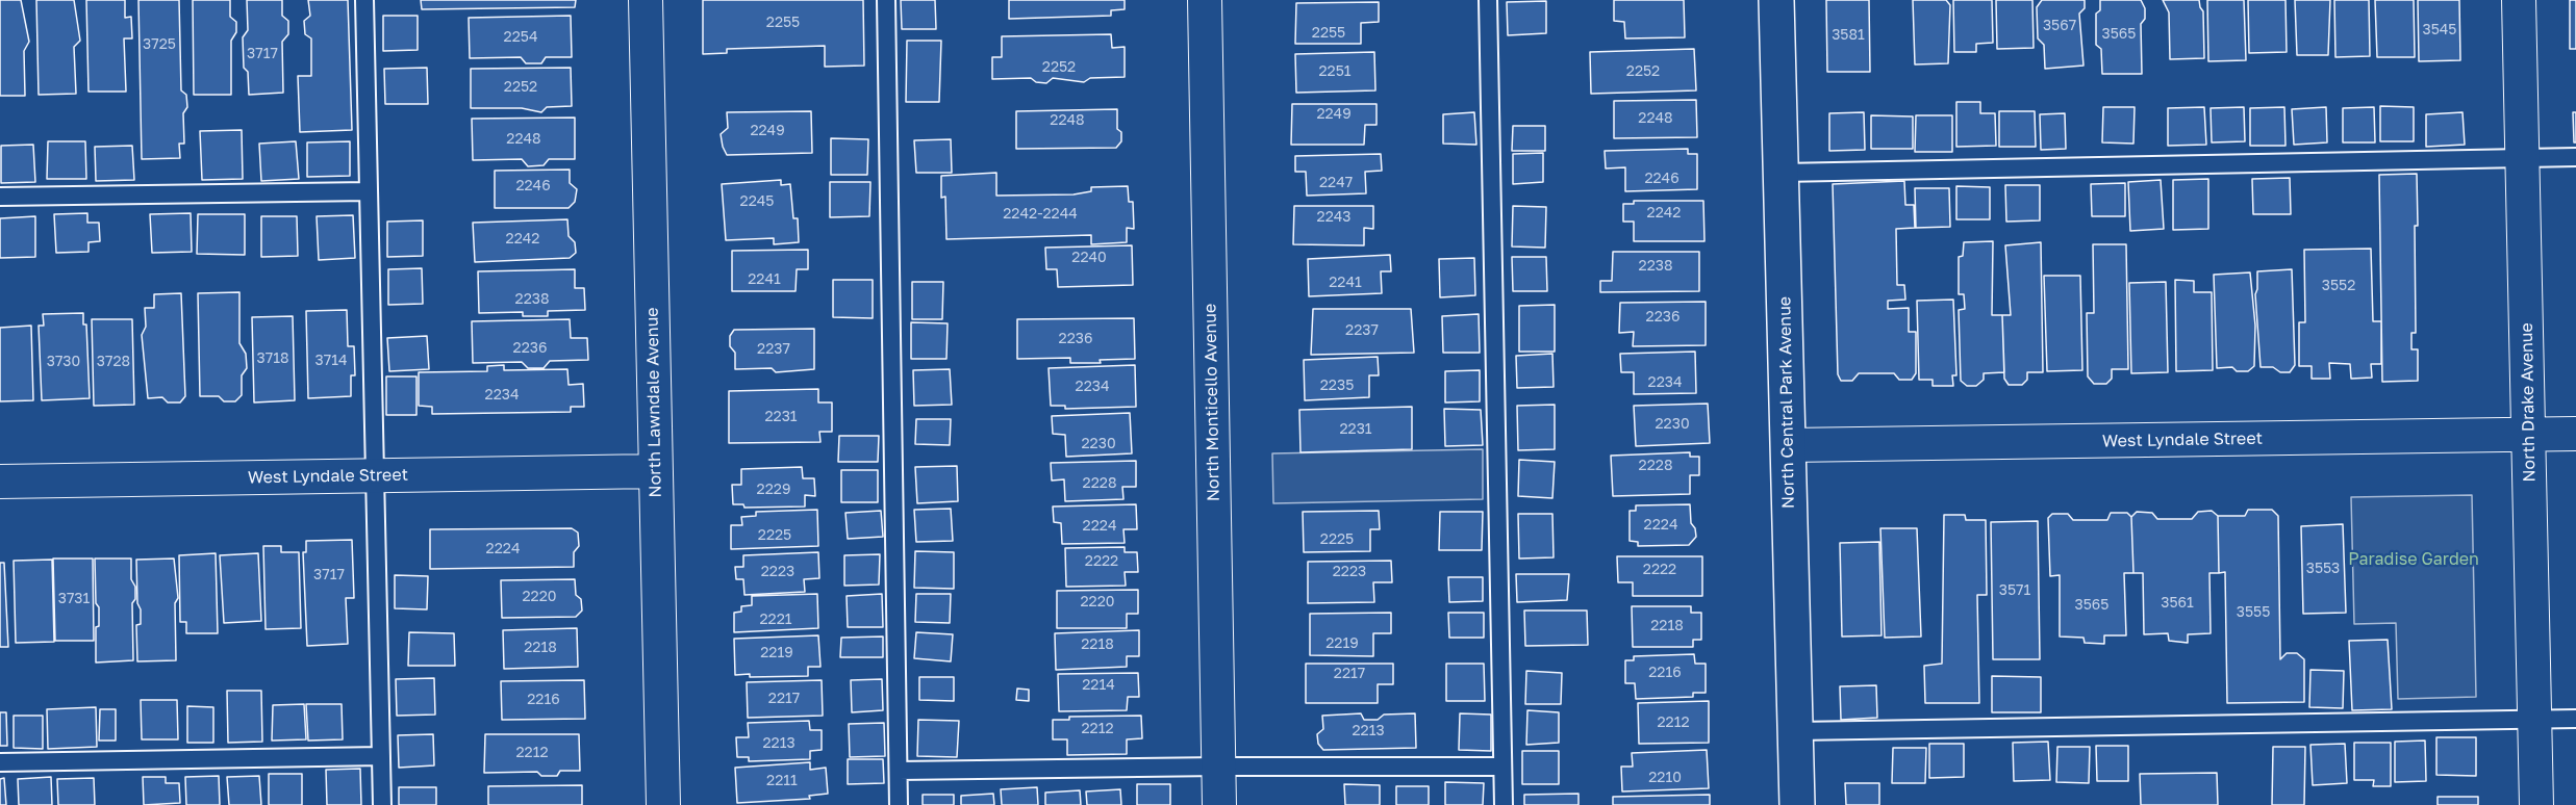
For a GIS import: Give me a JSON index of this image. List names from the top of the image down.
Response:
{
  "streets": {
    "street": [
      "North Lawndale Avenue",
      "North Monticello Avenue",
      "North Central Park Avenue",
      "North Drake Avenue",
      "West Lyndale Street"
    ]
  },
  "crossings": [
    ["North Lawndale Avenue", "West Lyndale Street"],
    ["North Central Park Avenue", "West Lyndale Street"],
    ["North Drake Avenue", "West Lyndale Street"]
  ],
  "parks": ["Paradise Garden"],
  "house_numbers": [
    "2255",
    "3567",
    "3545",
    "2255",
    "3565",
    "3581",
    "2254",
    "3725",
    "3717",
    "2252",
    "2251",
    "2252",
    "2252",
    "2249",
    "2248",
    "2248",
    "2249",
    "2248",
    "2246",
    "2247",
    "2246",
    "2245",
    "2242",
    "2242-2244",
    "2243",
    "2242",
    "2240",
    "2238",
    "2241",
    "2241",
    "3552",
    "2238",
    "2236",
    "2237",
    "2236",
    "2236",
    "2237",
    "3718",
    "3714",
    "3730",
    "3728",
    "2234",
    "2235",
    "2234",
    "2234",
    "2231",
    "2230",
    "2231",
    "2230",
    "2228",
    "2228",
    "2229",
    "2224",
    "2224",
    "2225",
    "2225",
    "2224",
    "2222",
    "3553",
    "2222",
    "2223",
    "2223",
    "3717",
    "3571",
    "2220",
    "3731",
    "2220",
    "3561",
    "3565",
    "3555",
    "2221",
    "2218",
    "2219",
    "2218",
    "2218",
    "2219",
    "2216",
    "2217",
    "2214",
    "2217",
    "2216",
    "2212",
    "2212",
    "2213",
    "2213",
    "2212",
    "2210",
    "2211"
  ]
}
